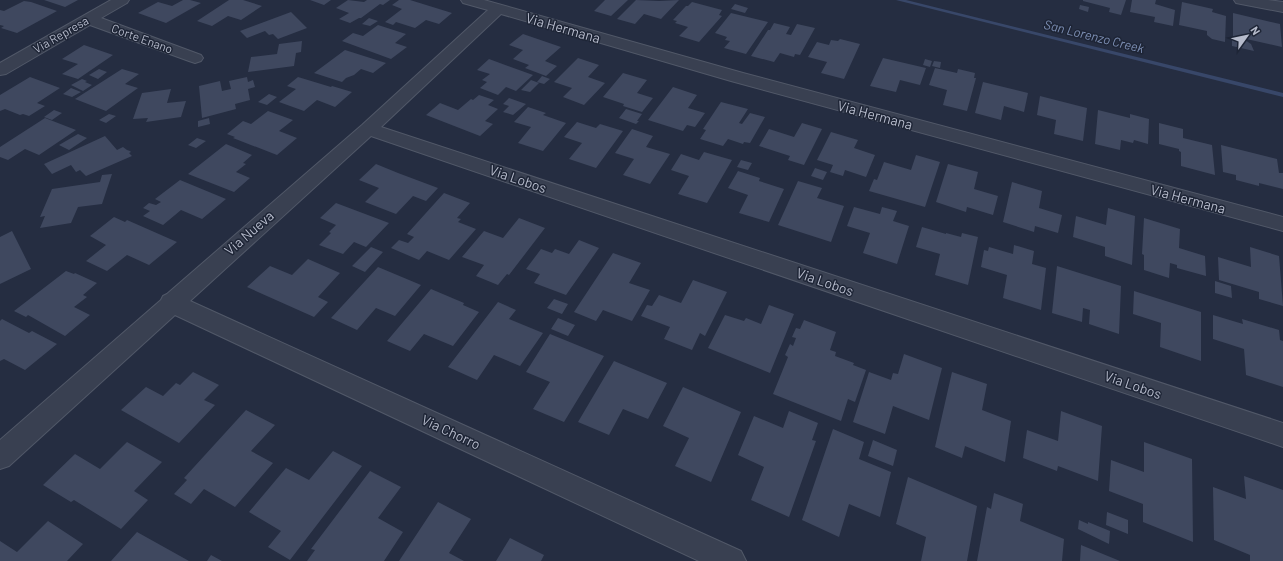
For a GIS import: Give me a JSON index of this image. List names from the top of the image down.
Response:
{
  "streets": {
    "street": [
      "Via Hermana",
      "Via Represa",
      "Corte Enano",
      "Via Lobos",
      "Via Nueva",
      "Via Chorro"
    ]
  },
  "crossings": [
    ["Via Hermana", "Via Nueva"],
    ["Via Represa", "Corte Enano"],
    ["Via Lobos", "Via Nueva"],
    ["Via Nueva", "Via Chorro"]
  ],
  "water": ["San Lorenzo Creek"],
  "north": "top right"
}
